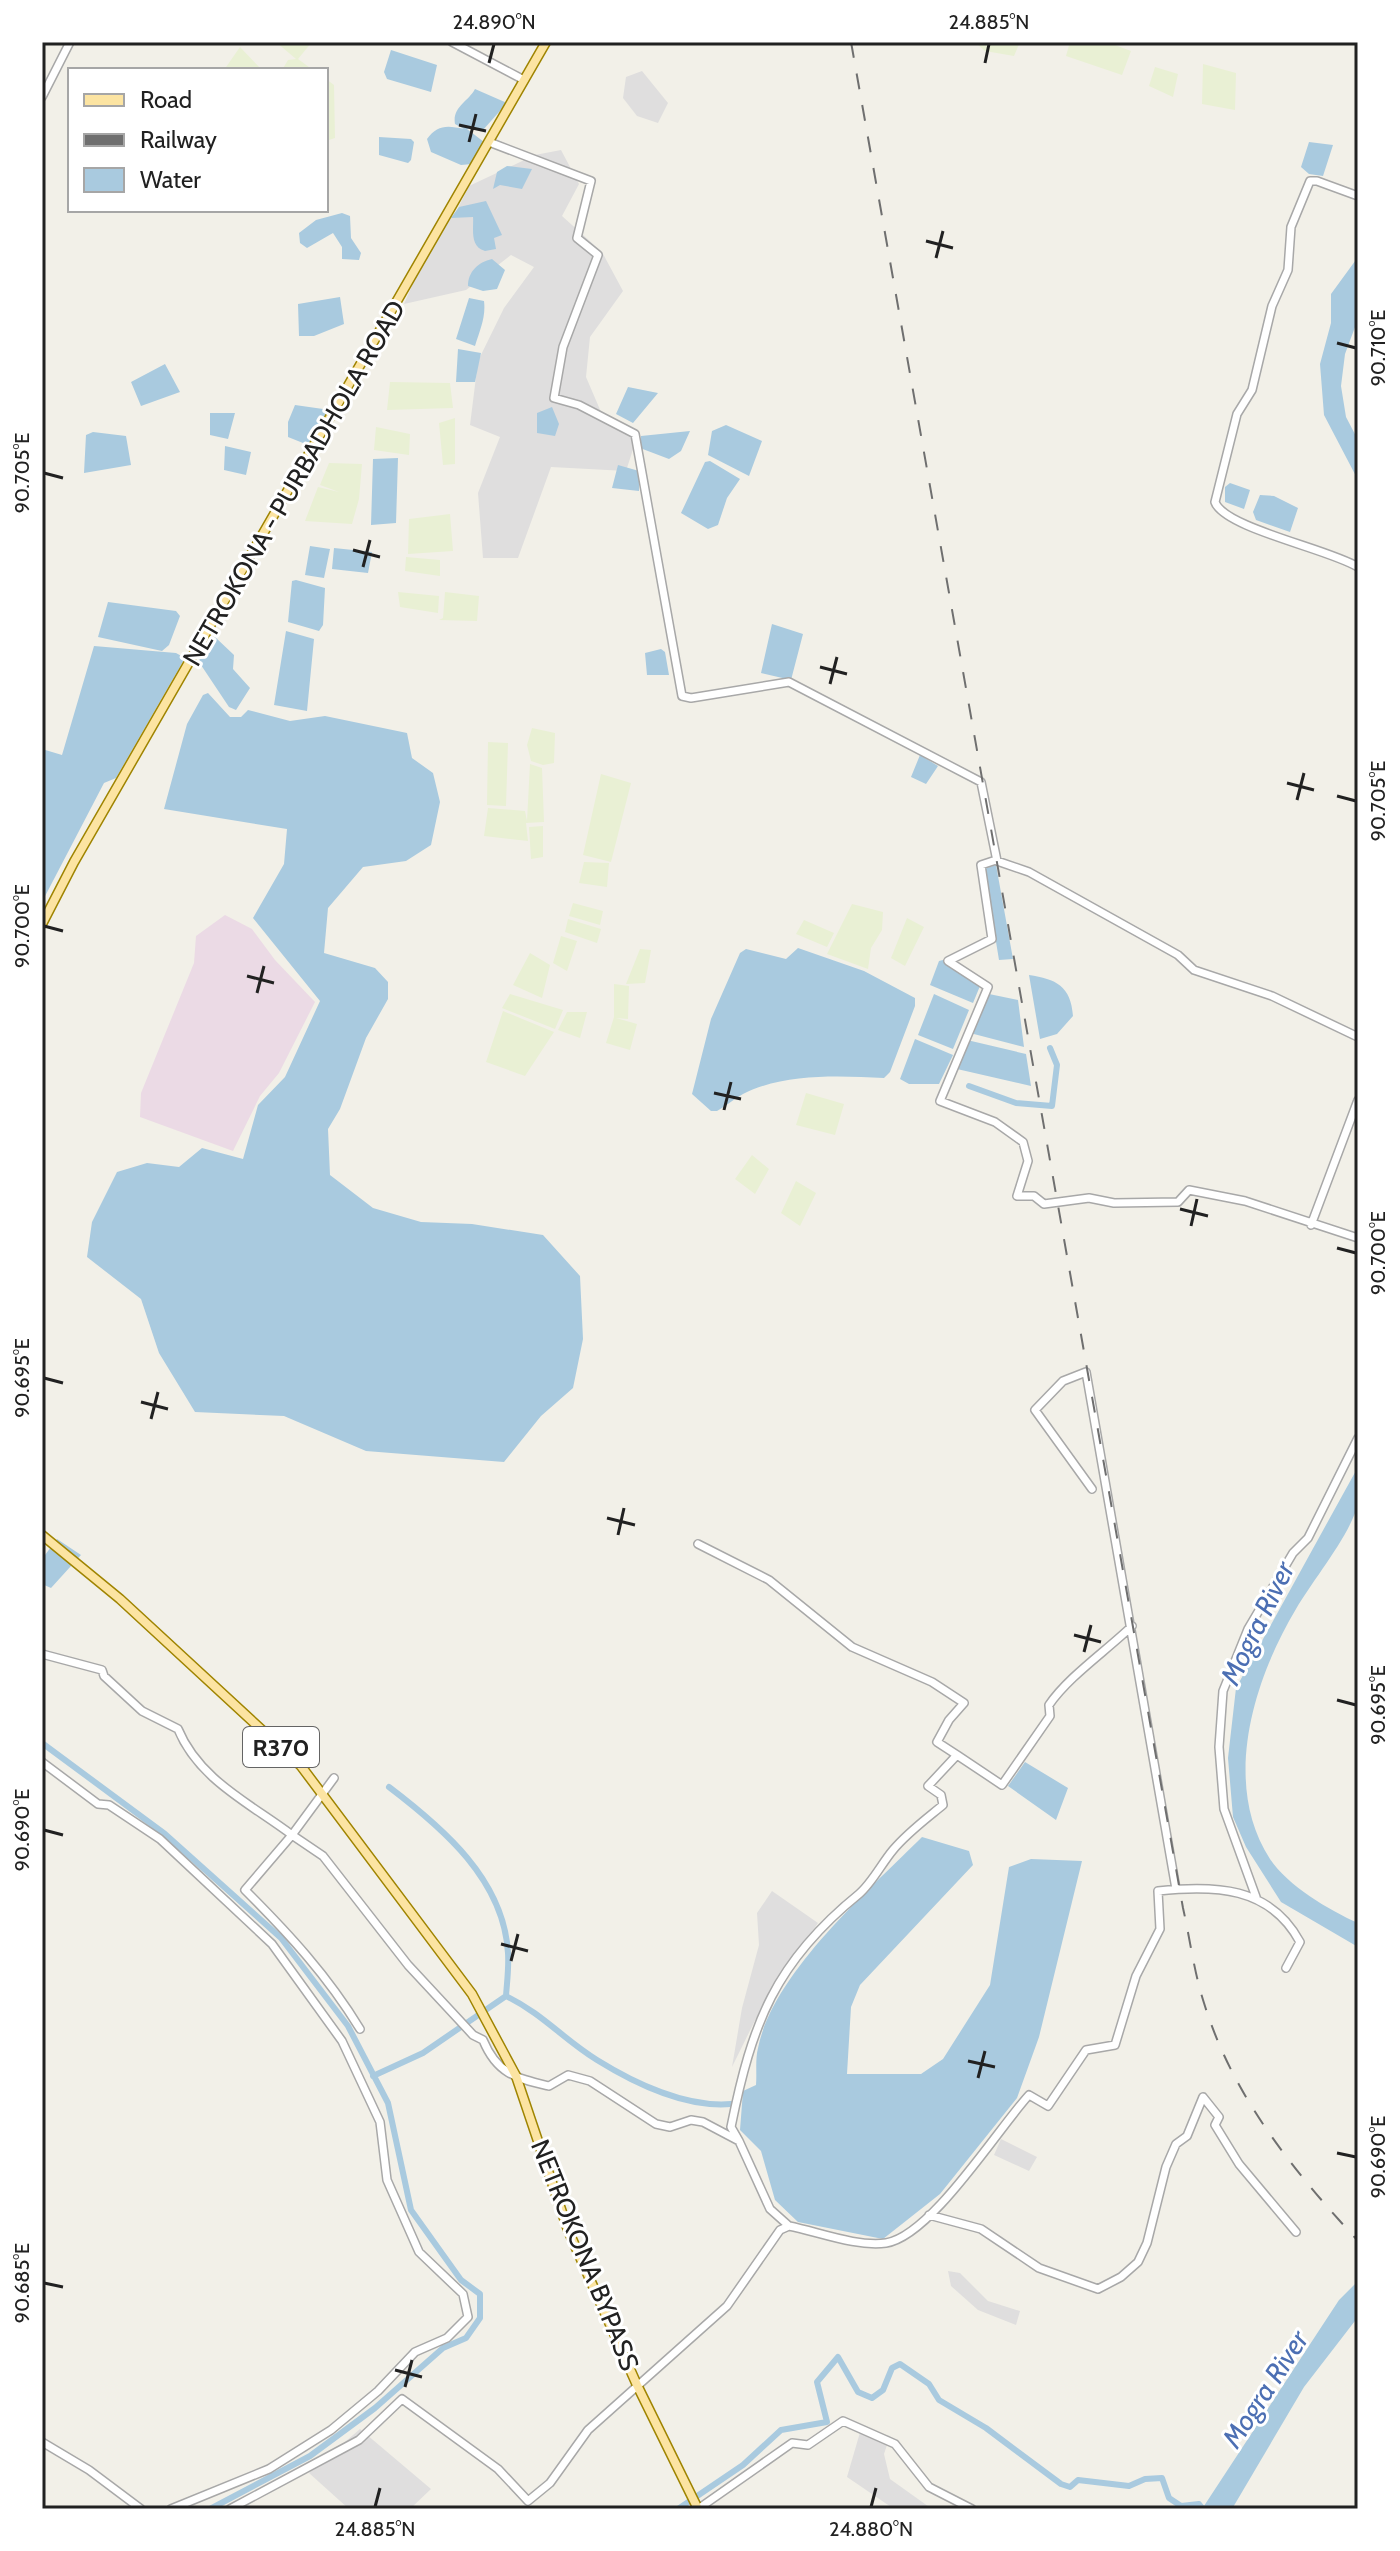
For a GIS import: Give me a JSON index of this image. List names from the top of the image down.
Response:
{
  "streets": {
    "main road": ["NETROKONA - PURBADHOLA ROAD", "R370", "NETROKONA BYPASS"]
  },
  "water": ["Mogra River"],
  "legend": ["Road", "Railway", "Water"],
  "coordinates": [
    "24.890°N",
    "24.885°N",
    "90.710°E",
    "90.705°E",
    "90.700°E",
    "90.695°E",
    "90.690°E",
    "90.685°E",
    "24.880°N"
  ]
}
